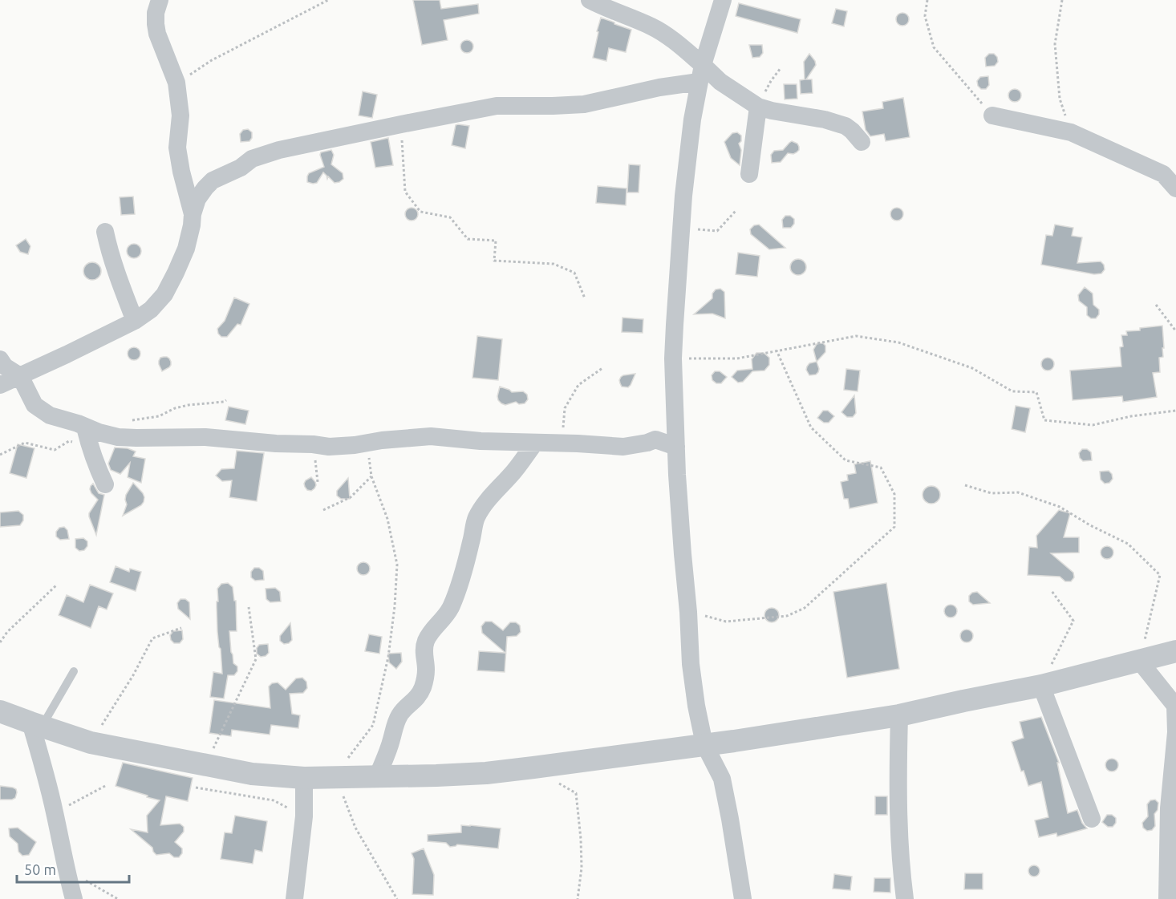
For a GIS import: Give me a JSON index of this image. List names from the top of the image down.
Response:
{
  "scale_bar": "50 m"
}
